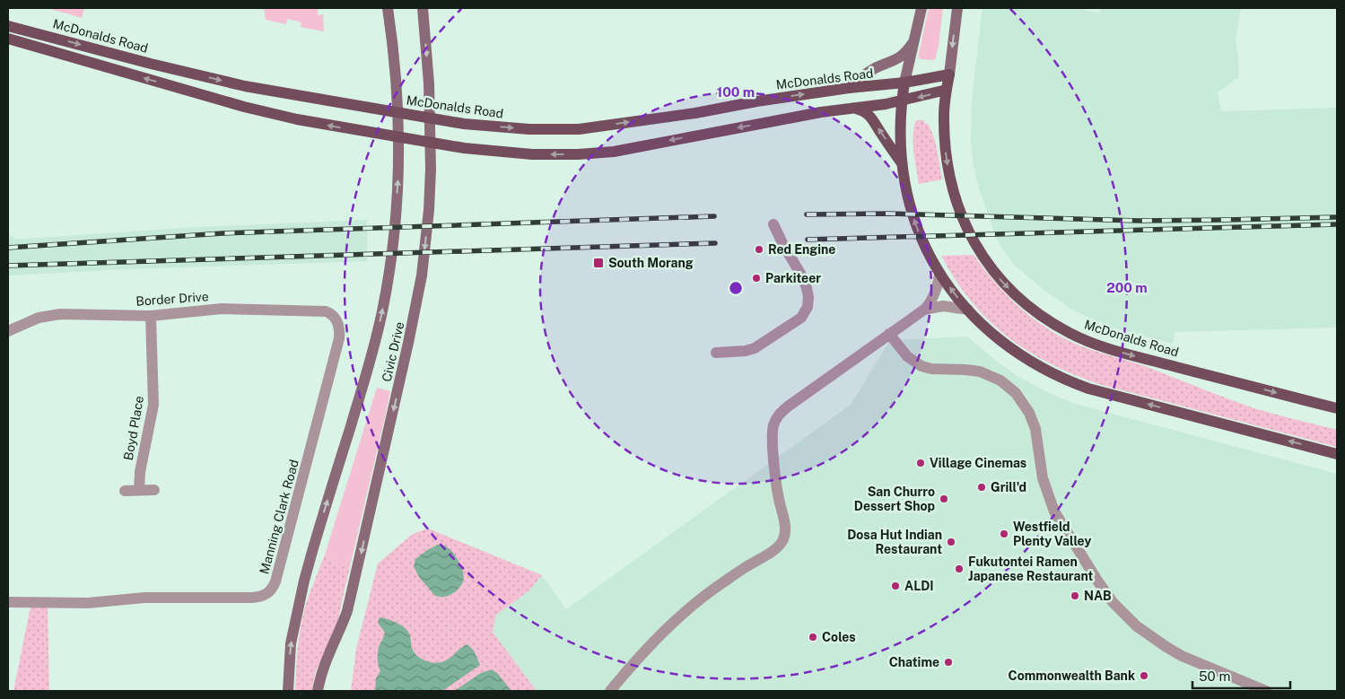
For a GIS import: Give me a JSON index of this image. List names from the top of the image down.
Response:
{
  "streets": {
    "main road": ["McDonalds Road", "Civic Drive"],
    "street": ["Border Drive", "Boyd Place", "Manning Clark Road"]
  },
  "crossings": [
    ["McDonalds Road", "Civic Drive"],
    ["Border Drive", "Boyd Place"],
    ["Border Drive", "Manning Clark Road"]
  ],
  "places": {
    "other": [
      "Red Engine",
      "Parkiteer",
      "Village Cinemas",
      "Grill'd",
      "San Churro Dessert Shop",
      "Westfield Plenty Valley",
      "Dosa Hut Indian Restaurant",
      "Fukutontei Ramen Japanese Restaurant",
      "ALDI",
      "NAB",
      "Coles",
      "Chatime",
      "Commonwealth Bank"
    ],
    "transit": ["South Morang"]
  },
  "scale_bar": "50 m",
  "rings": ["100 m", "200 m"]
}
